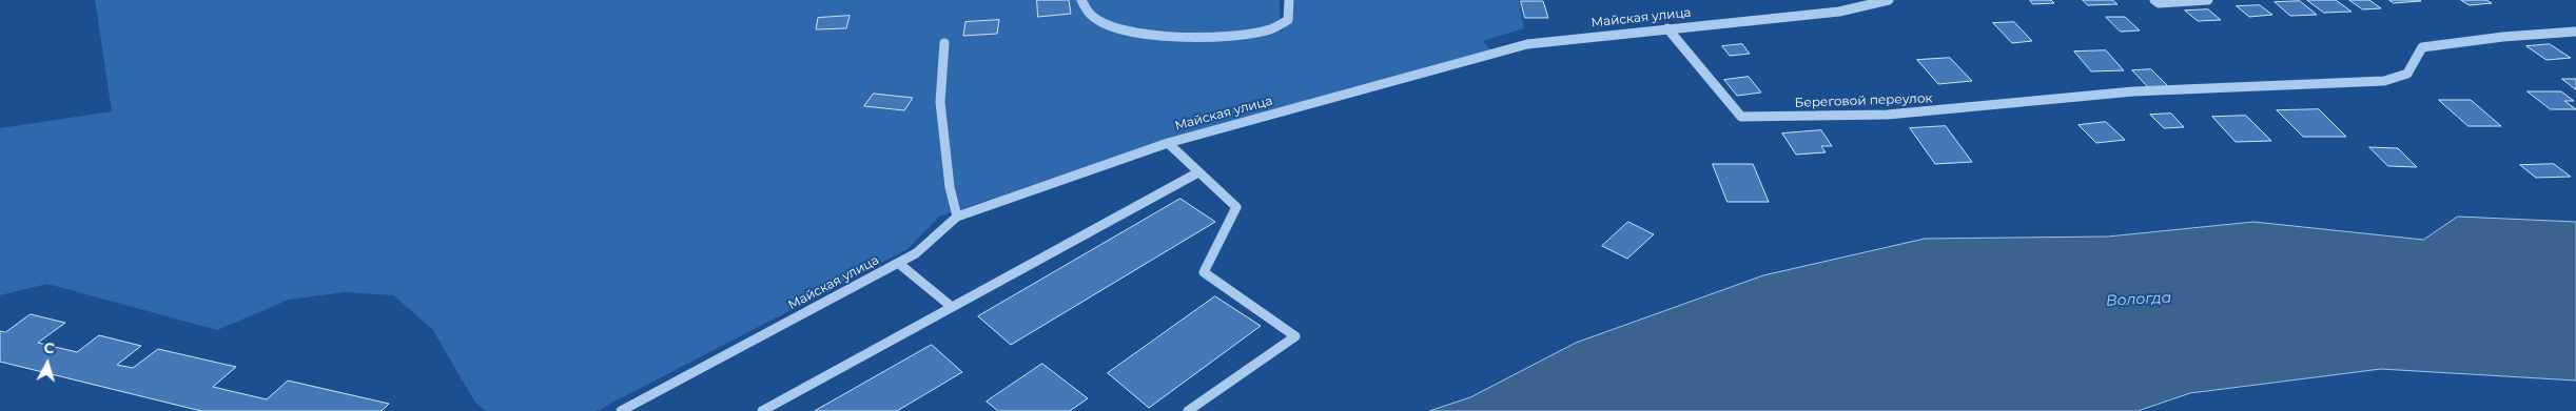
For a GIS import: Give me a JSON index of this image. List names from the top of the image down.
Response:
{
  "streets": {
    "street": ["Майская улица", "Береговой переулок"]
  },
  "crossings": [
    ["Майская улица", "Береговой переулок"]
  ],
  "water": ["Вологда"],
  "north": "top"
}
